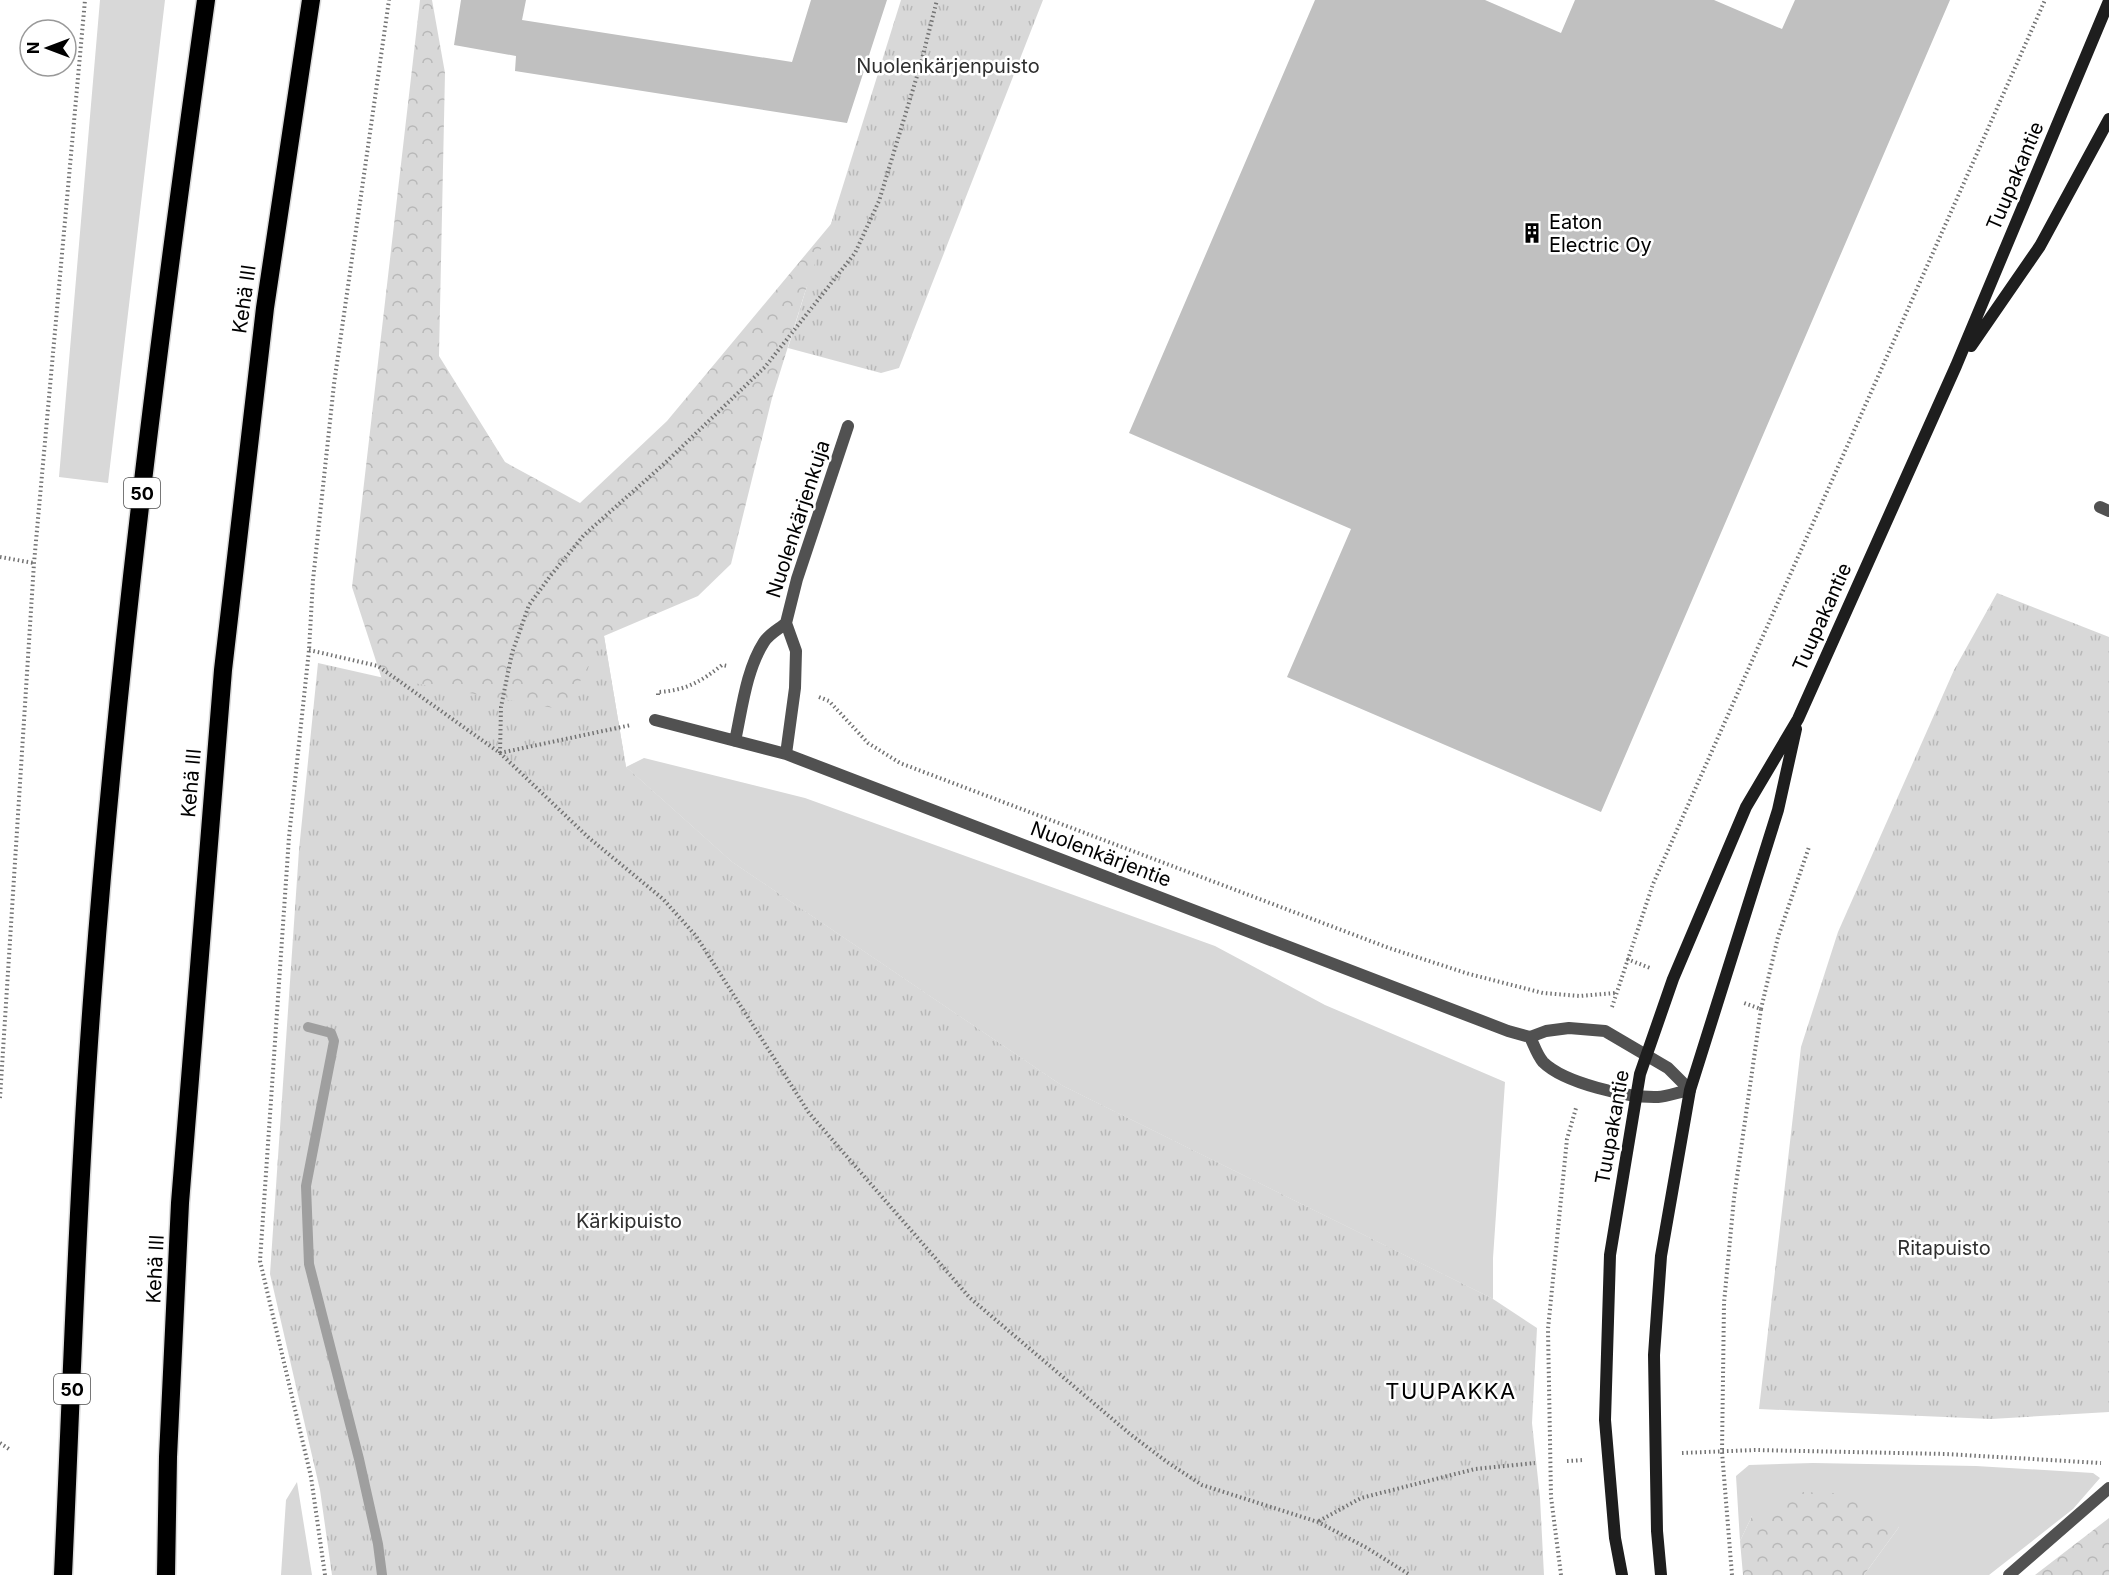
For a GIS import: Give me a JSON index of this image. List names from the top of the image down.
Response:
{
  "streets": {
    "highway": ["Kehä III", "50"],
    "main road": ["Tuupakantie"],
    "street": ["Nuolenkärjenkuja", "Nuolenkärjentie"]
  },
  "crossings": [
    ["Nuolenkärjenkuja", "Nuolenkärjentie"]
  ],
  "districts": ["TUUPAKKA"],
  "parks": ["Nuolenkärjenpuisto", "Kärkipuisto", "Ritapuisto"],
  "places": {
    "building": ["Eaton Electric Oy"]
  },
  "north": "left"
}
